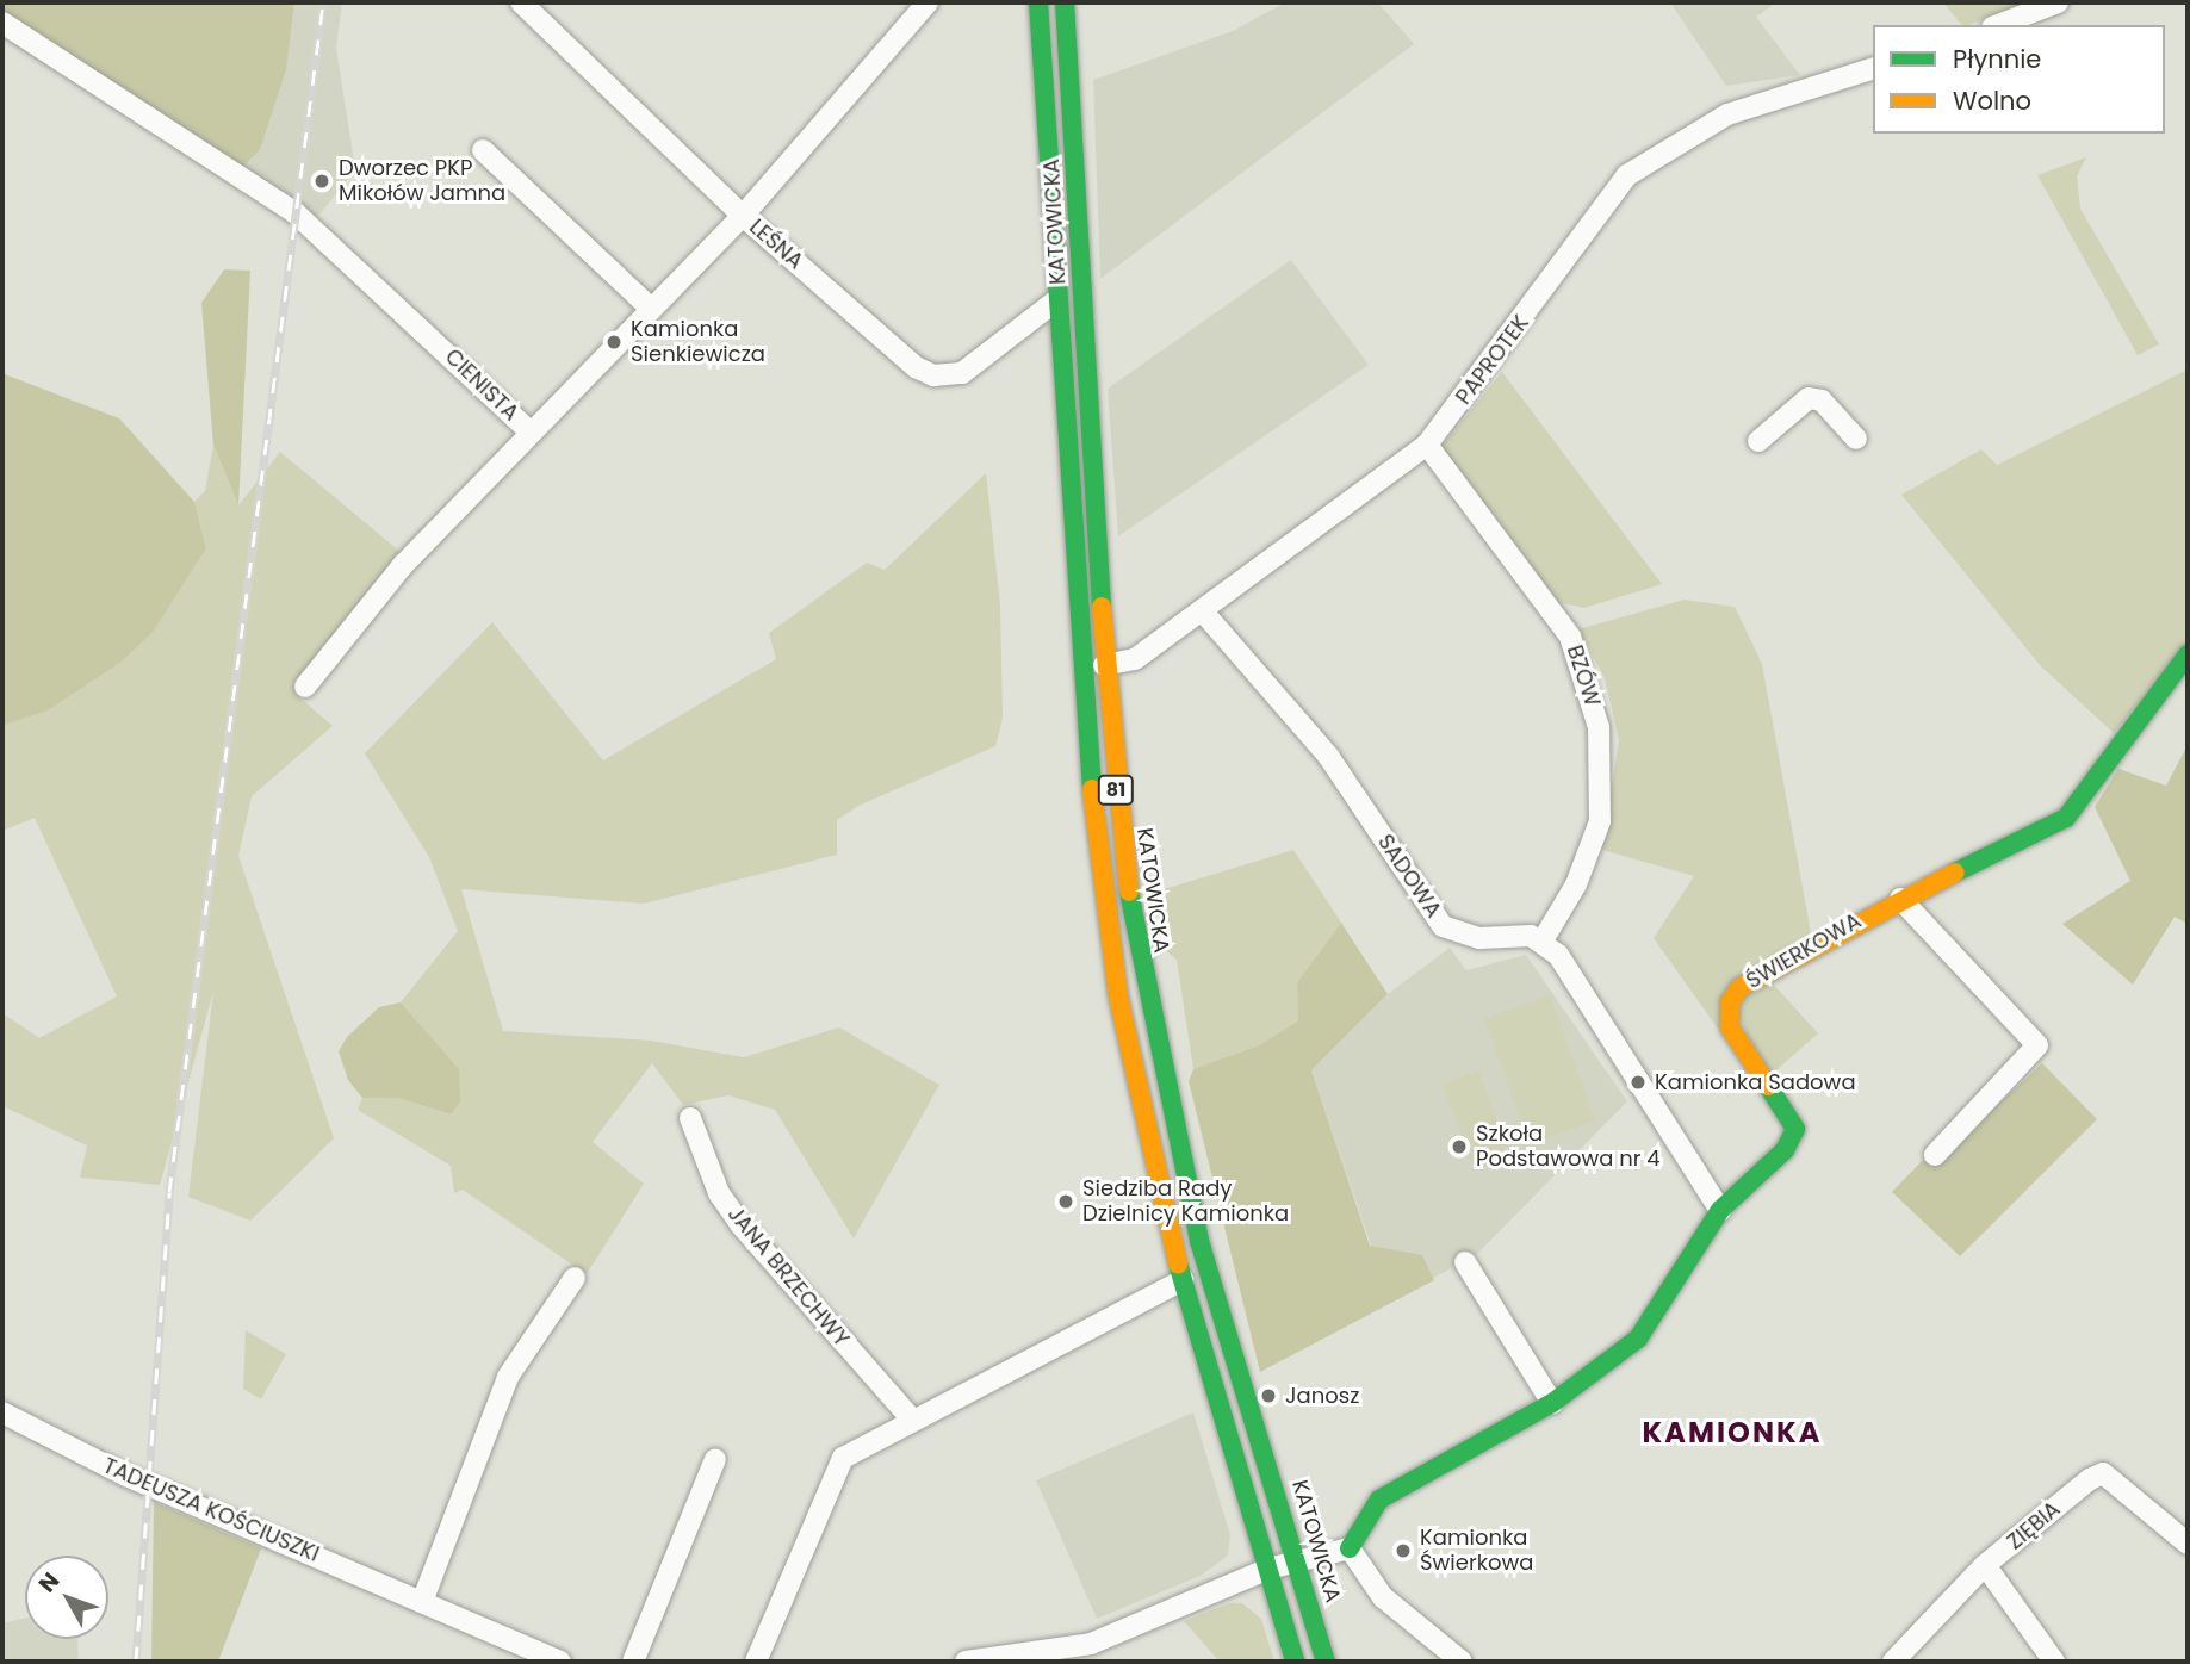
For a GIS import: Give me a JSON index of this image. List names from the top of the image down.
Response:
{
  "streets": {
    "main road": ["KATOWICKA", "81", "ŚWIERKOWA"],
    "street": [
      "LEŚNA",
      "PAPROTEK",
      "CIENISTA",
      "BZÓW",
      "SADOWA",
      "JANA BRZECHWY",
      "TADEUSZA KOŚCIUSZKI",
      "ZIĘBIA"
    ]
  },
  "crossings": [
    ["KATOWICKA", "LEŚNA"],
    ["KATOWICKA", "PAPROTEK"],
    ["LEŚNA", "CIENISTA"],
    ["PAPROTEK", "BZÓW"],
    ["PAPROTEK", "SADOWA"],
    ["BZÓW", "SADOWA"]
  ],
  "districts": ["KAMIONKA"],
  "places": [
    "Dworzec PKP Mikołów Jamna",
    "Kamionka Sienkiewicza",
    "Kamionka Sadowa",
    "Szkoła Podstawowa nr 4",
    "Siedziba Rady Dzielnicy Kamionka",
    "Janosz",
    "Kamionka Świerkowa"
  ],
  "legend": ["Płynnie", "Wolno"],
  "north": "top left"
}
